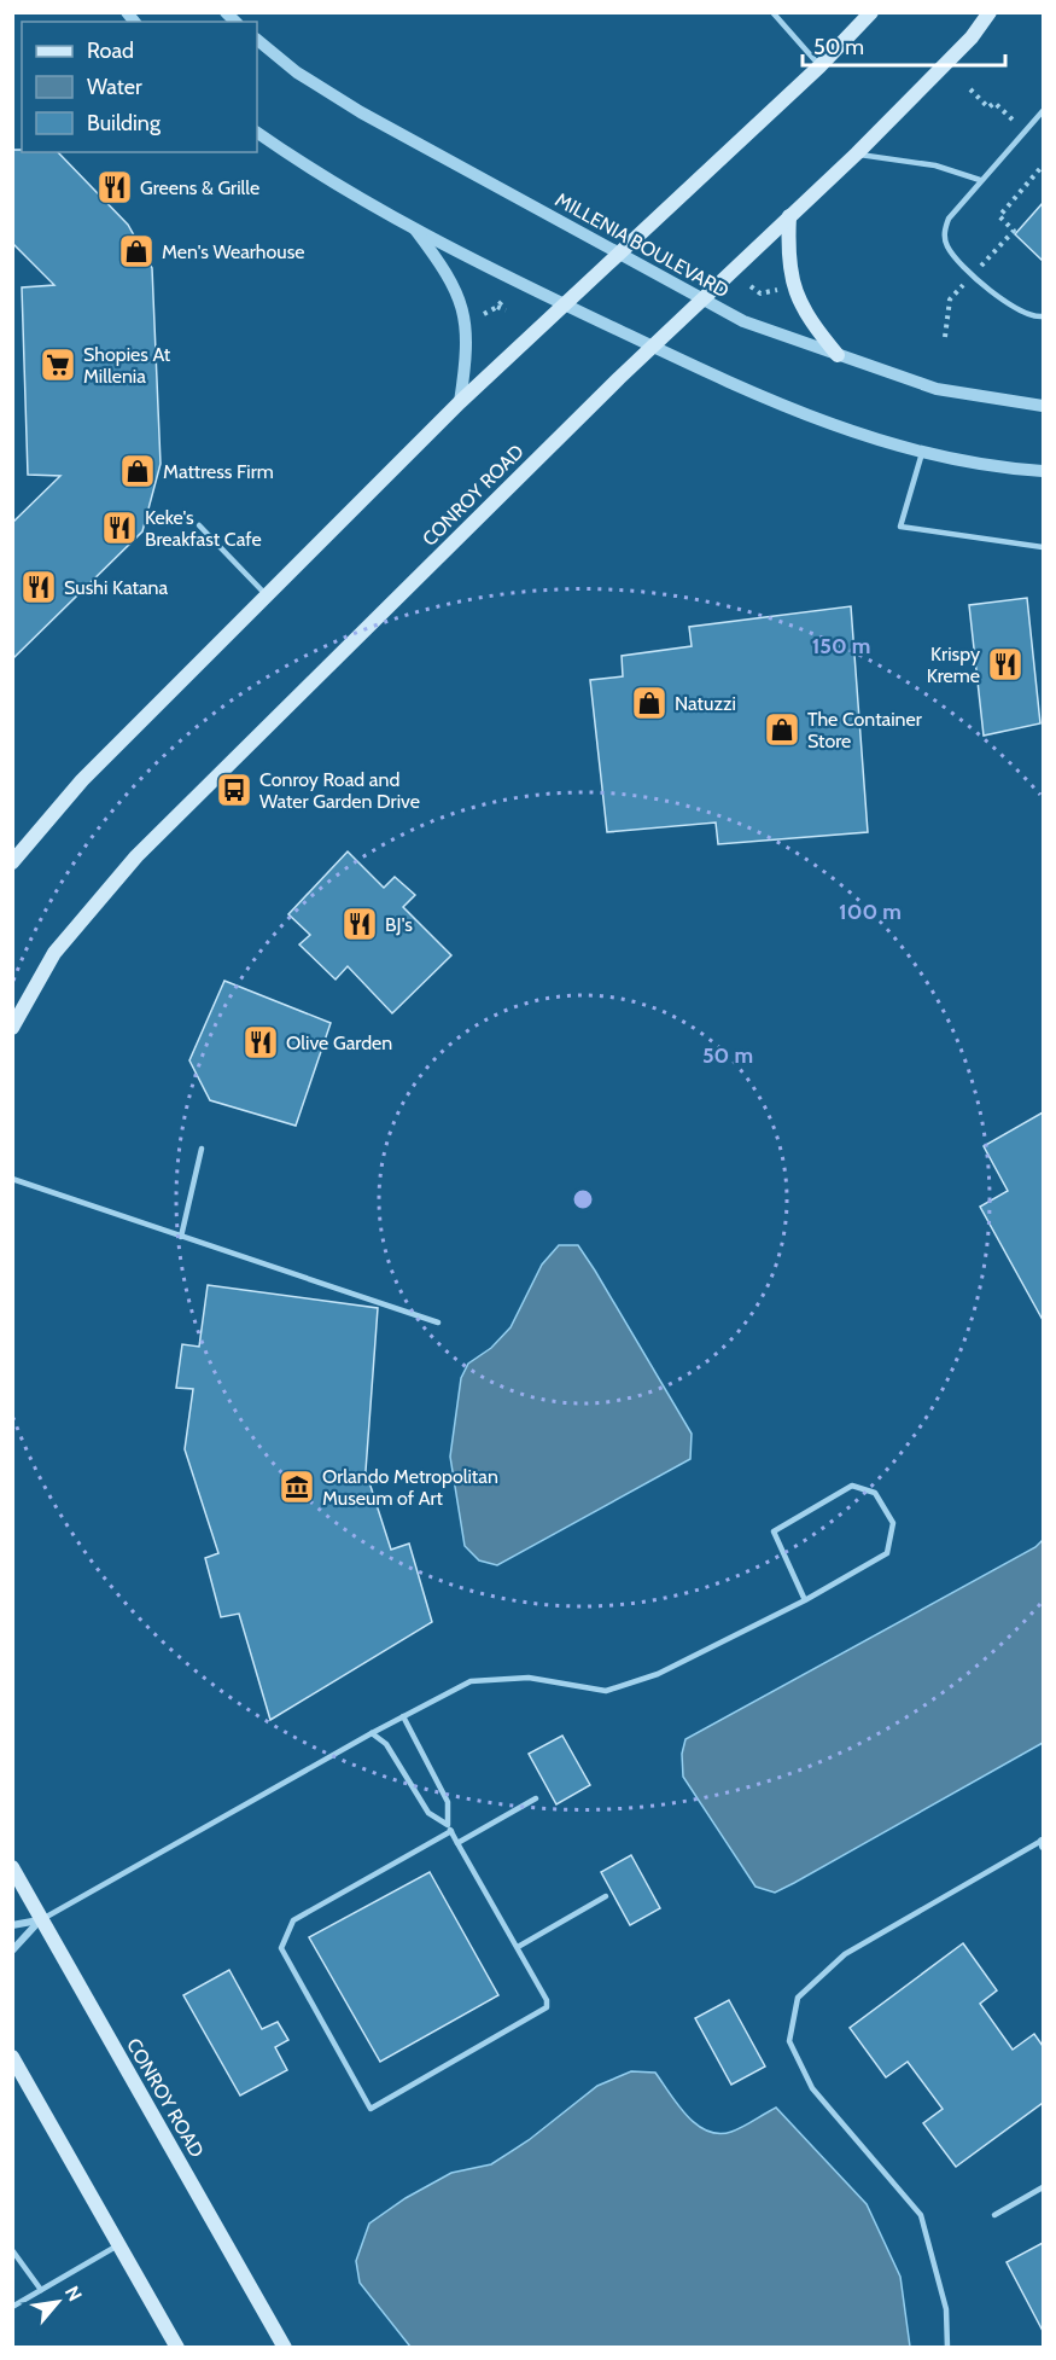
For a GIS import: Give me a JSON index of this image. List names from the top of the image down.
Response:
{
  "streets": {
    "main road": ["CONROY ROAD"],
    "street": ["MILLENIA BOULEVARD"]
  },
  "crossings": [
    ["MILLENIA BOULEVARD", "CONROY ROAD"]
  ],
  "places": {
    "restaurant": [
      "Greens & Grille",
      "Keke's Breakfast Cafe",
      "Sushi Katana",
      "Krispy Kreme",
      "BJ's",
      "Olive Garden"
    ],
    "shop": [
      "Men's Wearhouse",
      "Mattress Firm",
      "Natuzzi",
      "The Container Store"
    ],
    "supermarket": ["Shopies At Millenia"],
    "bus stop": ["Conroy Road and Water Garden Drive"],
    "museum": ["Orlando Metropolitan Museum of Art"]
  },
  "legend": ["Road", "Water", "Building"],
  "scale_bar": "50 m",
  "north": "top right",
  "rings": ["150 m", "100 m", "50 m"]
}
